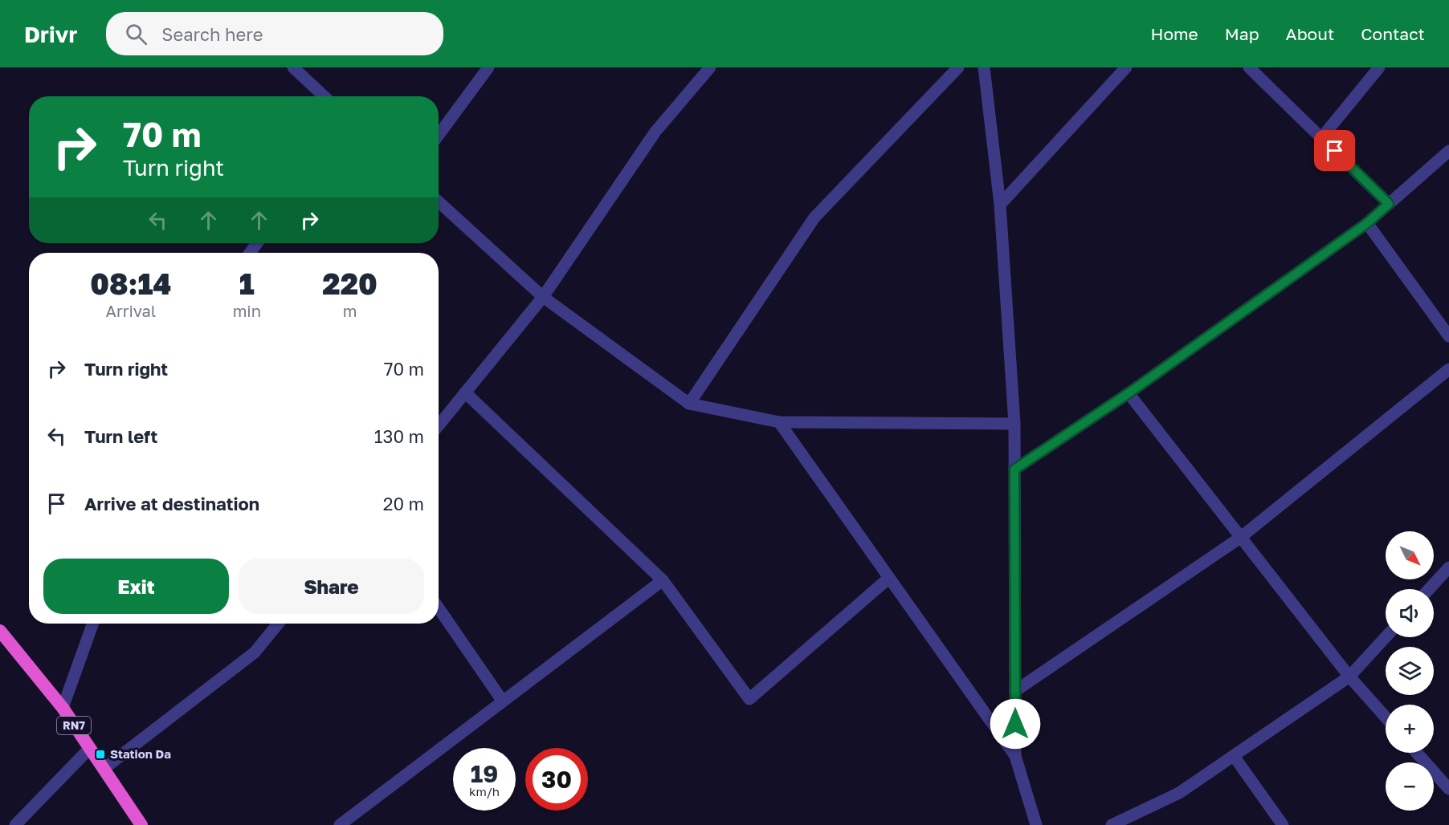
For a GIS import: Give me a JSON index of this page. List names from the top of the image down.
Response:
{
  "streets": {
    "highway": ["RN7"]
  },
  "places": {
    "transit": ["Station Da"]
  },
  "north": "bottom right",
  "page": {
    "header": "Drivr",
    "search": "Search here",
    "nav": [
      "Home",
      "Map",
      "About",
      "Contact"
    ],
    "turn": ["70 m", "Turn right"],
    "eta": [
      "08:14",
      "Arrival",
      "1",
      "min",
      "220",
      "m"
    ],
    "list": [
      {
        "name": "Turn right",
        "value": "70 m"
      },
      {
        "name": "Turn left",
        "value": "130 m"
      },
      {
        "name": "Arrive at destination",
        "value": "20 m"
      }
    ],
    "map_buttons": ["+", "−"],
    "buttons": ["Exit", "Share"],
    "speed": "19 km/h",
    "limit": "30"
  }
}
